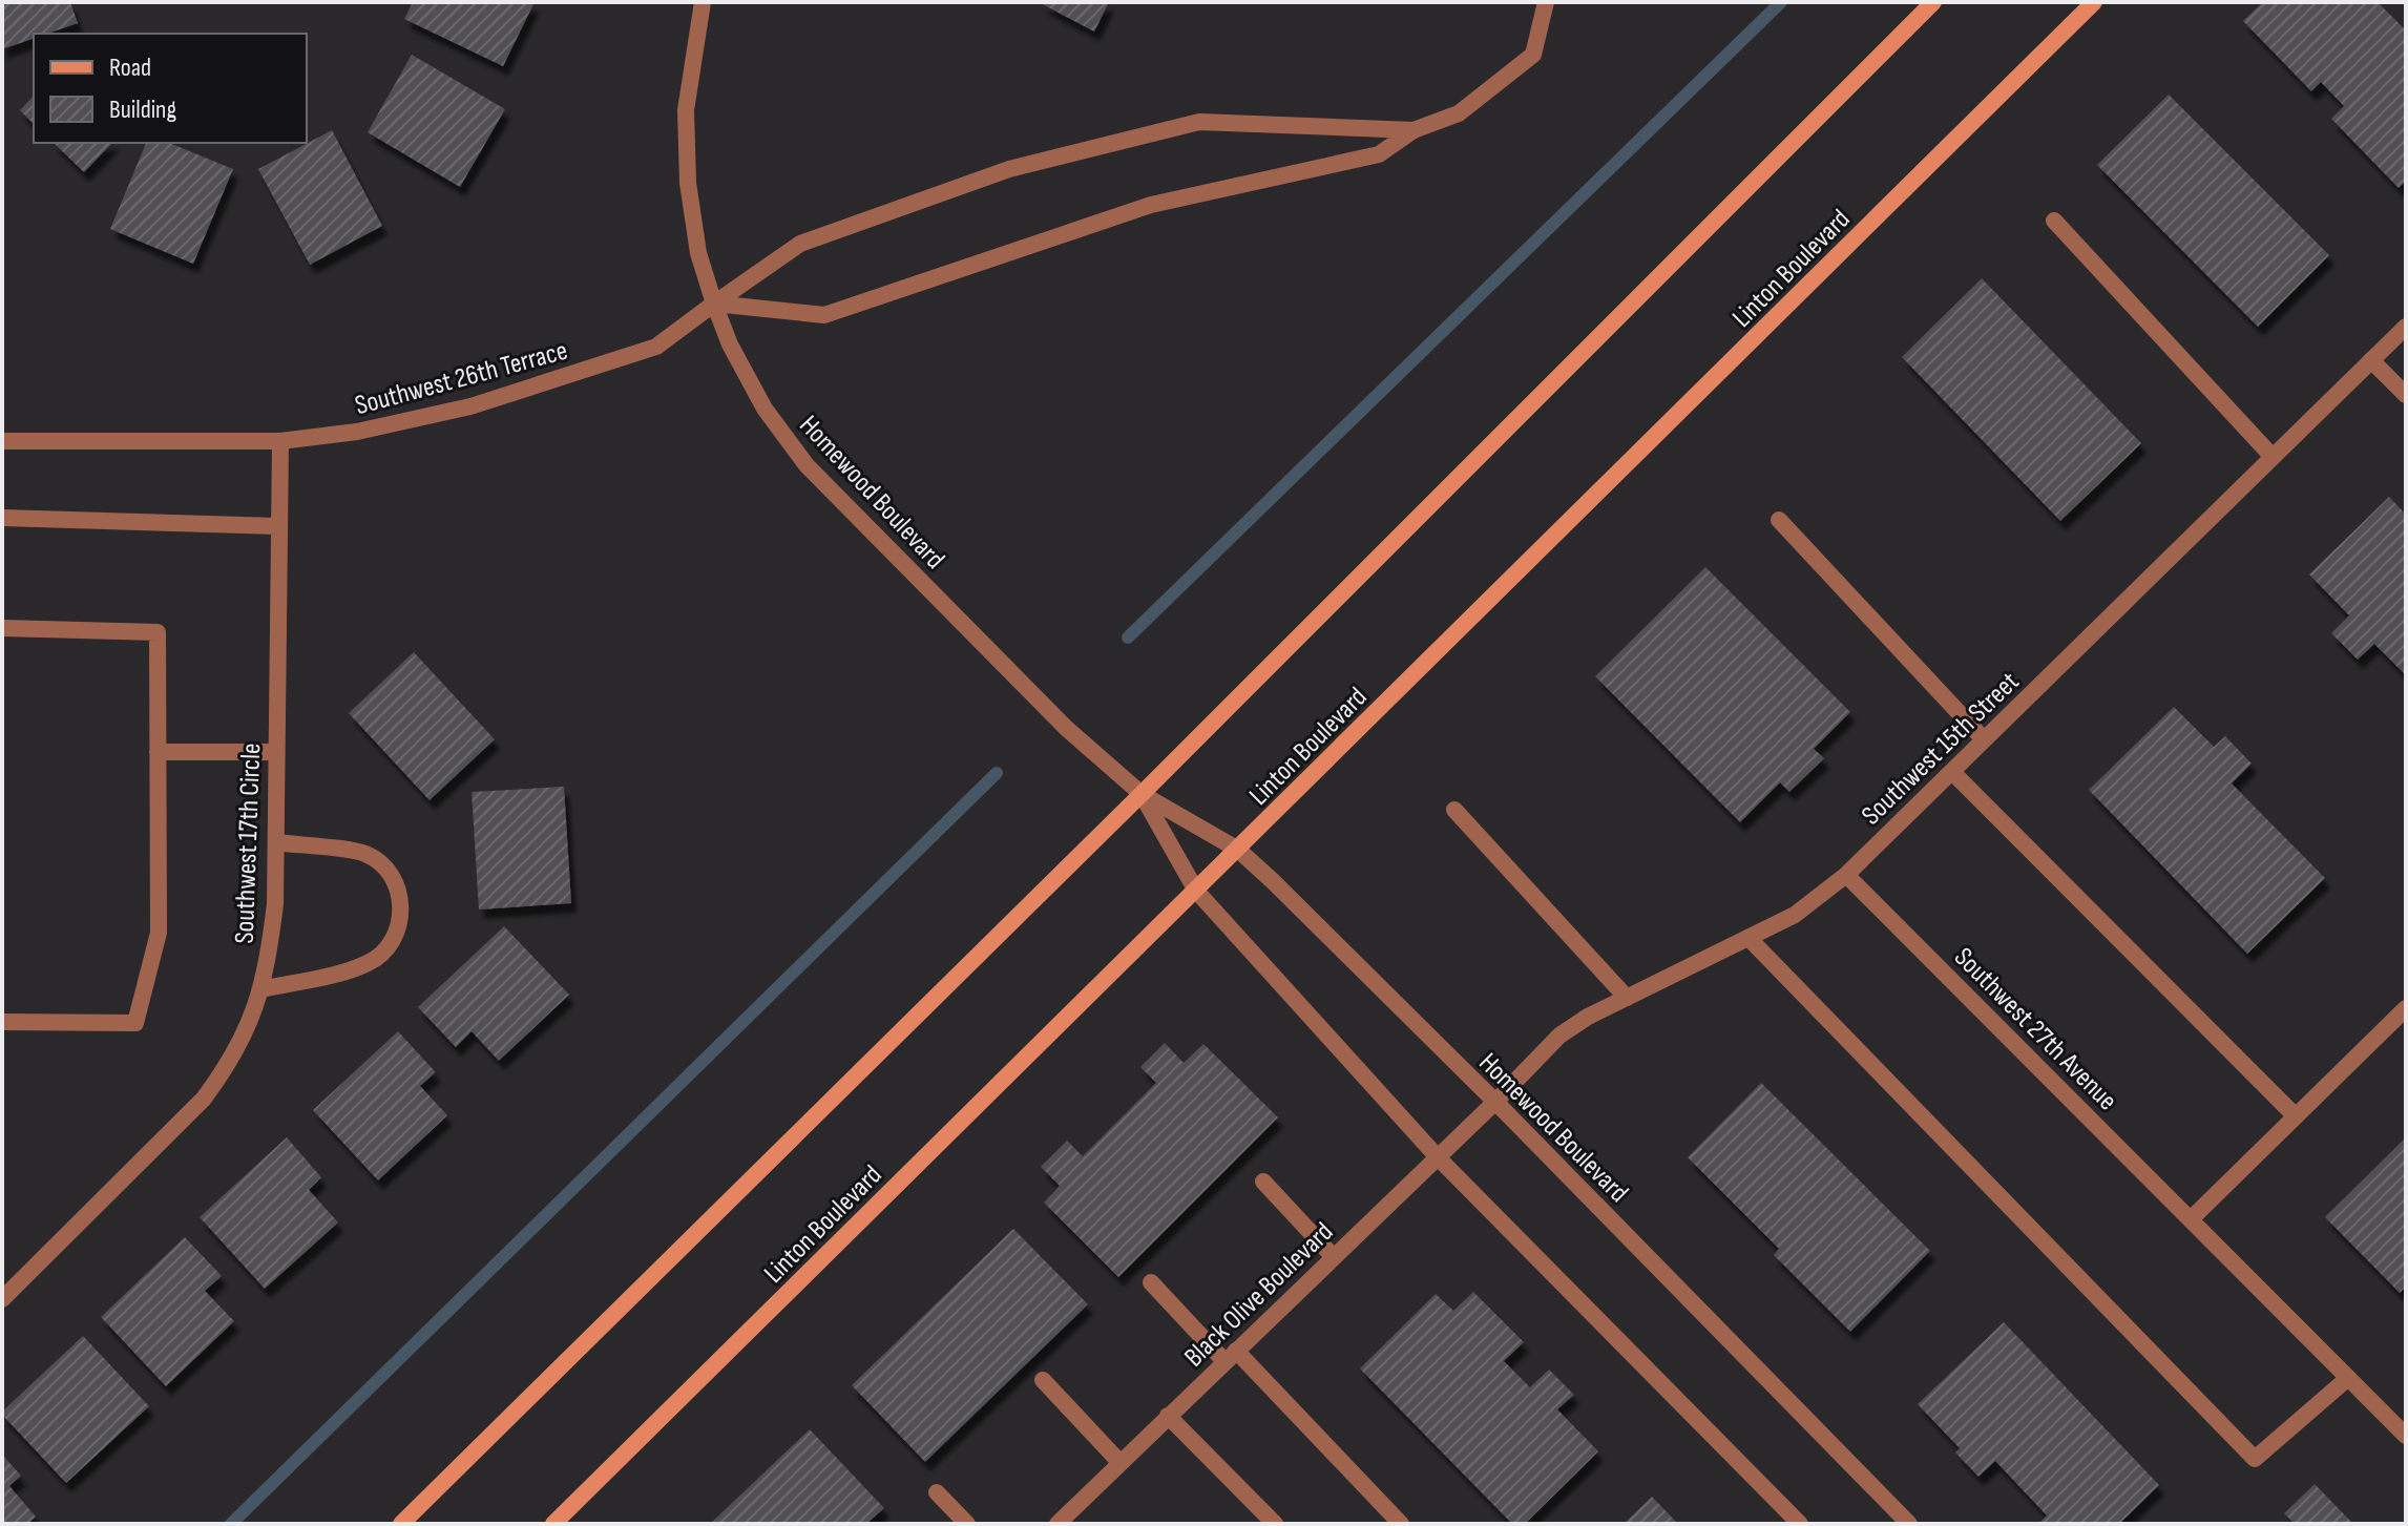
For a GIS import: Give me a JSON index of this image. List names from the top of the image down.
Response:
{
  "streets": {
    "main road": ["Linton Boulevard"],
    "street": [
      "Southwest 26th Terrace",
      "Homewood Boulevard",
      "Southwest 15th Street",
      "Southwest 17th Circle",
      "Southwest 27th Avenue",
      "Black Olive Boulevard"
    ]
  },
  "crossings": [
    ["Linton Boulevard", "Homewood Boulevard"],
    ["Southwest 26th Terrace", "Homewood Boulevard"],
    ["Southwest 26th Terrace", "Southwest 17th Circle"],
    ["Homewood Boulevard", "Southwest 15th Street"],
    ["Homewood Boulevard", "Black Olive Boulevard"],
    ["Southwest 15th Street", "Southwest 27th Avenue"],
    ["Southwest 15th Street", "Black Olive Boulevard"]
  ],
  "legend": ["Road", "Building"]
}
